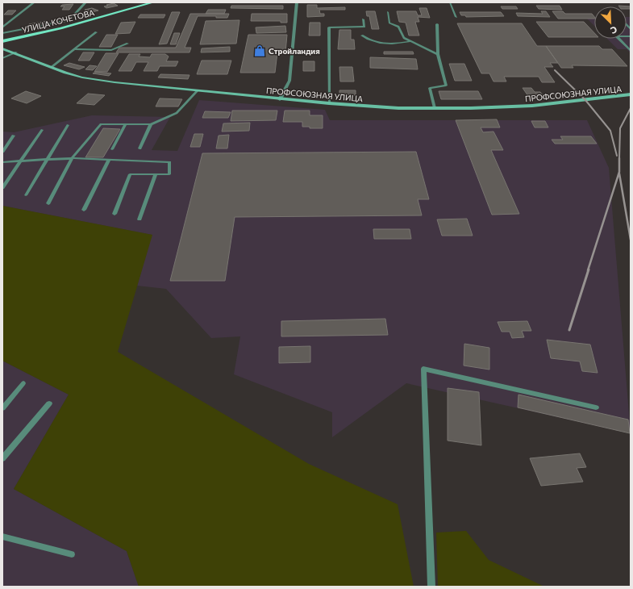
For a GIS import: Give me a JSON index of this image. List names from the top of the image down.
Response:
{
  "streets": {
    "main road": ["УЛИЦА КОЧЕТОВА", "ПРОФСОЮЗНАЯ УЛИЦА"]
  },
  "places": {
    "shop": ["Стройландия"]
  },
  "north": "bottom right"
}
